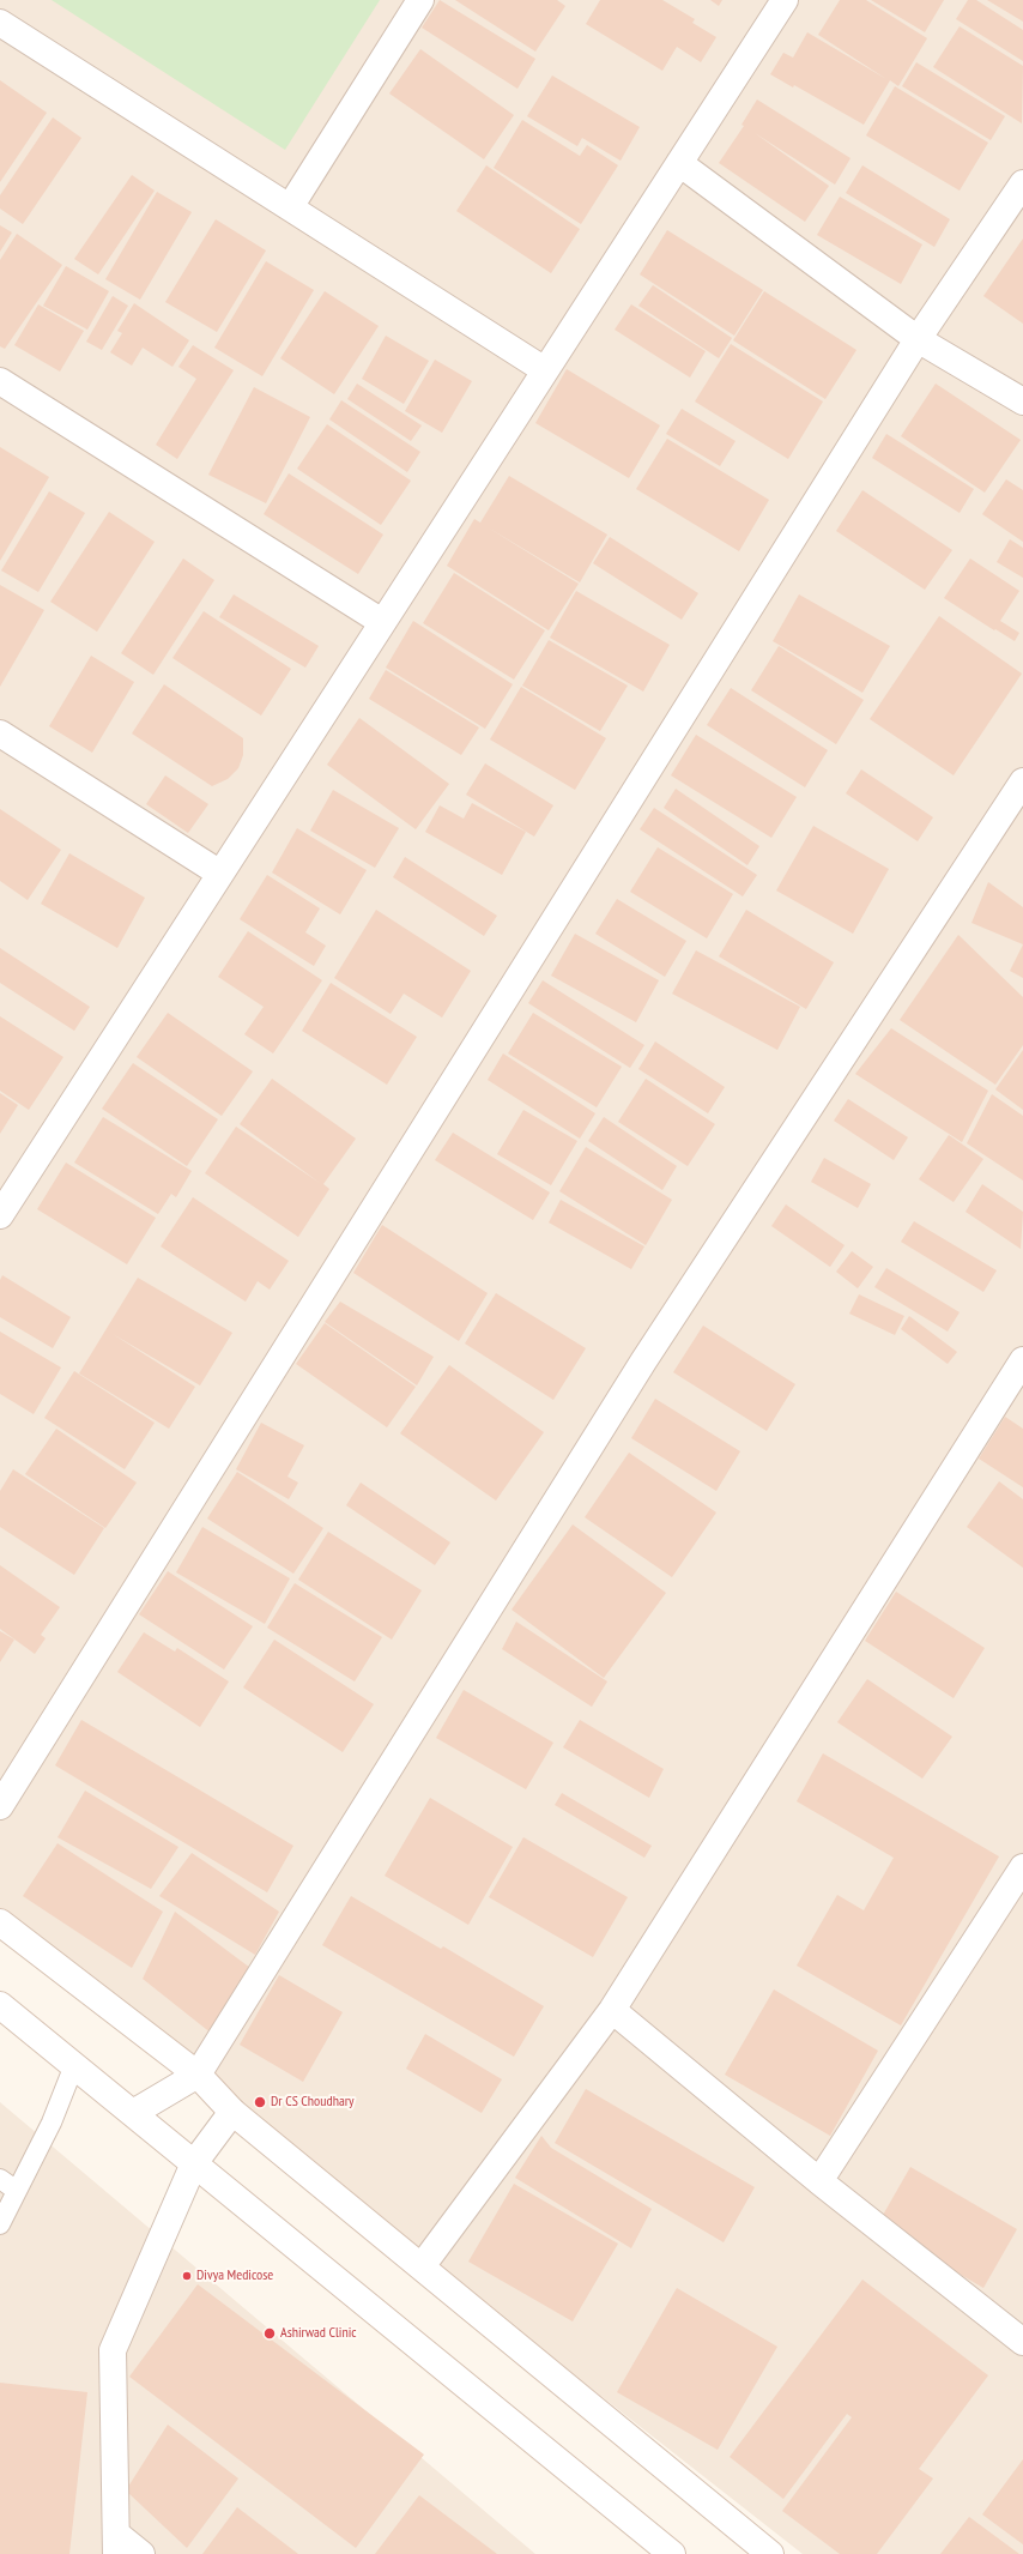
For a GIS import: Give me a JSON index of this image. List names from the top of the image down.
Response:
{
  "places": ["Dr CS Choudhary", "Divya Medicose", "Ashirwad Clinic"]
}
